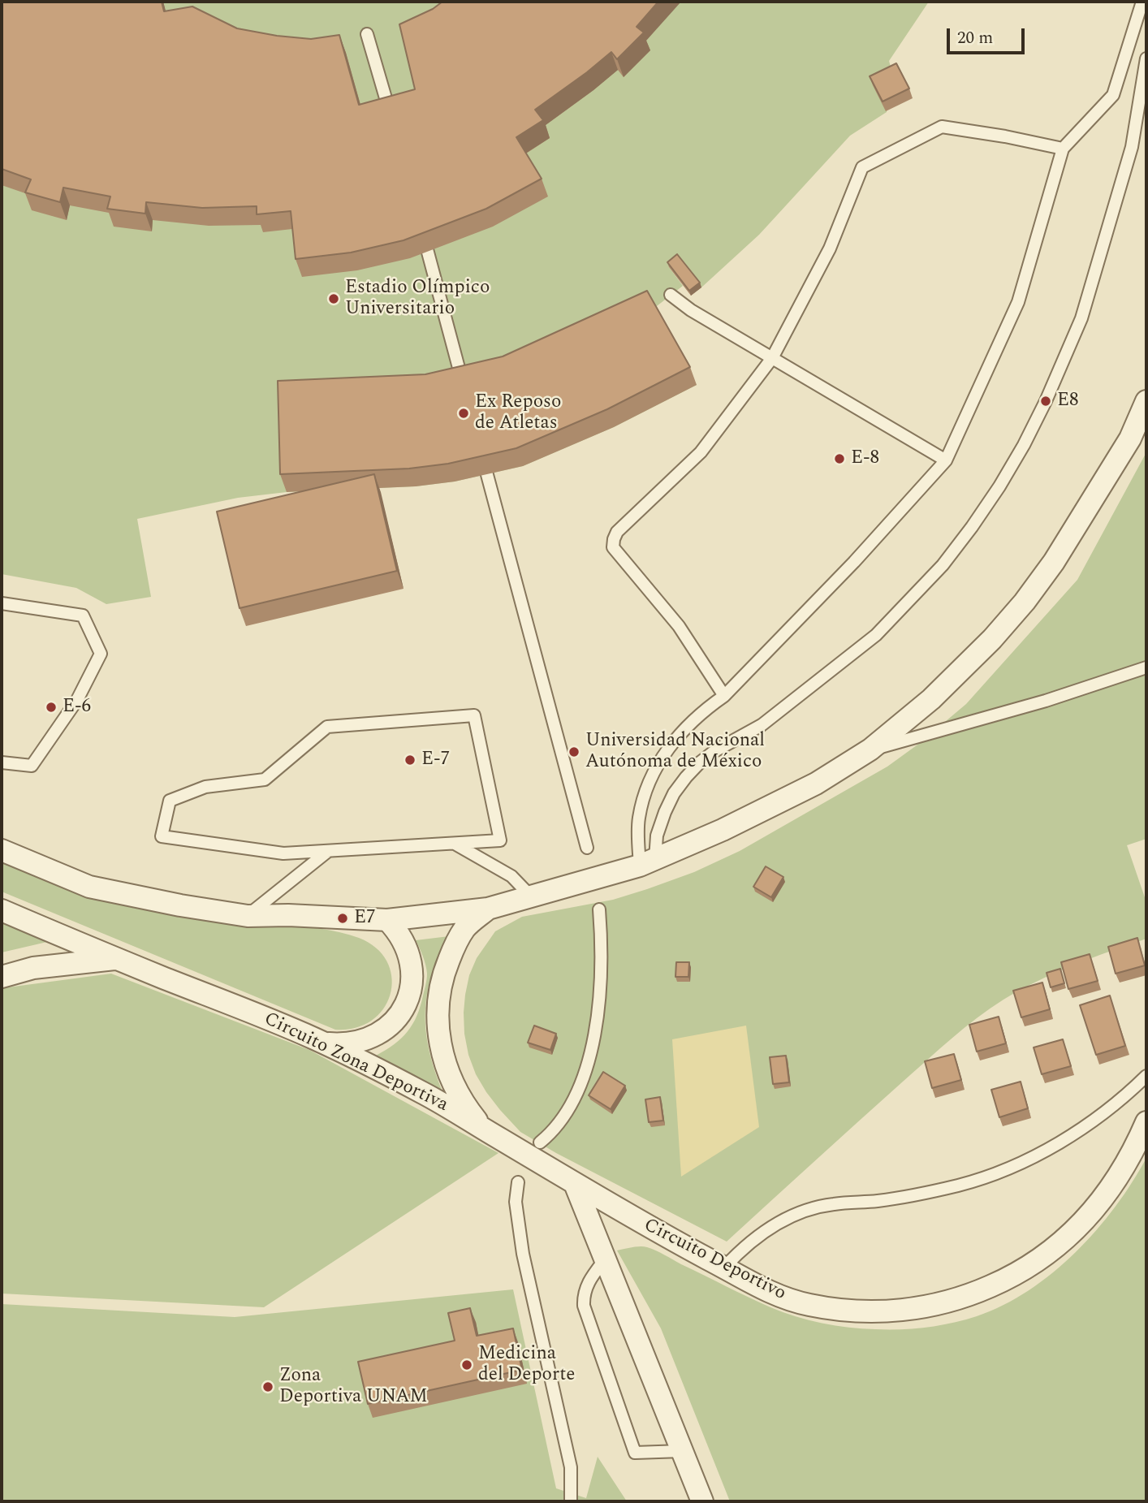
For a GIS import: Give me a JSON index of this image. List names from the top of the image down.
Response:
{
  "streets": {
    "street": ["Circuito Zona Deportiva", "Circuito Deportivo"]
  },
  "crossings": [
    ["Circuito Zona Deportiva", "Circuito Deportivo"]
  ],
  "places": [
    "Estadio Olímpico Universitario",
    "E8",
    "Ex Reposo de Atletas",
    "E-8",
    "E-6",
    "Universidad Nacional Autónoma de México",
    "E-7",
    "E7",
    "Medicina del Deporte",
    "Zona Deportiva UNAM"
  ],
  "scale_bar": "20 m"
}
